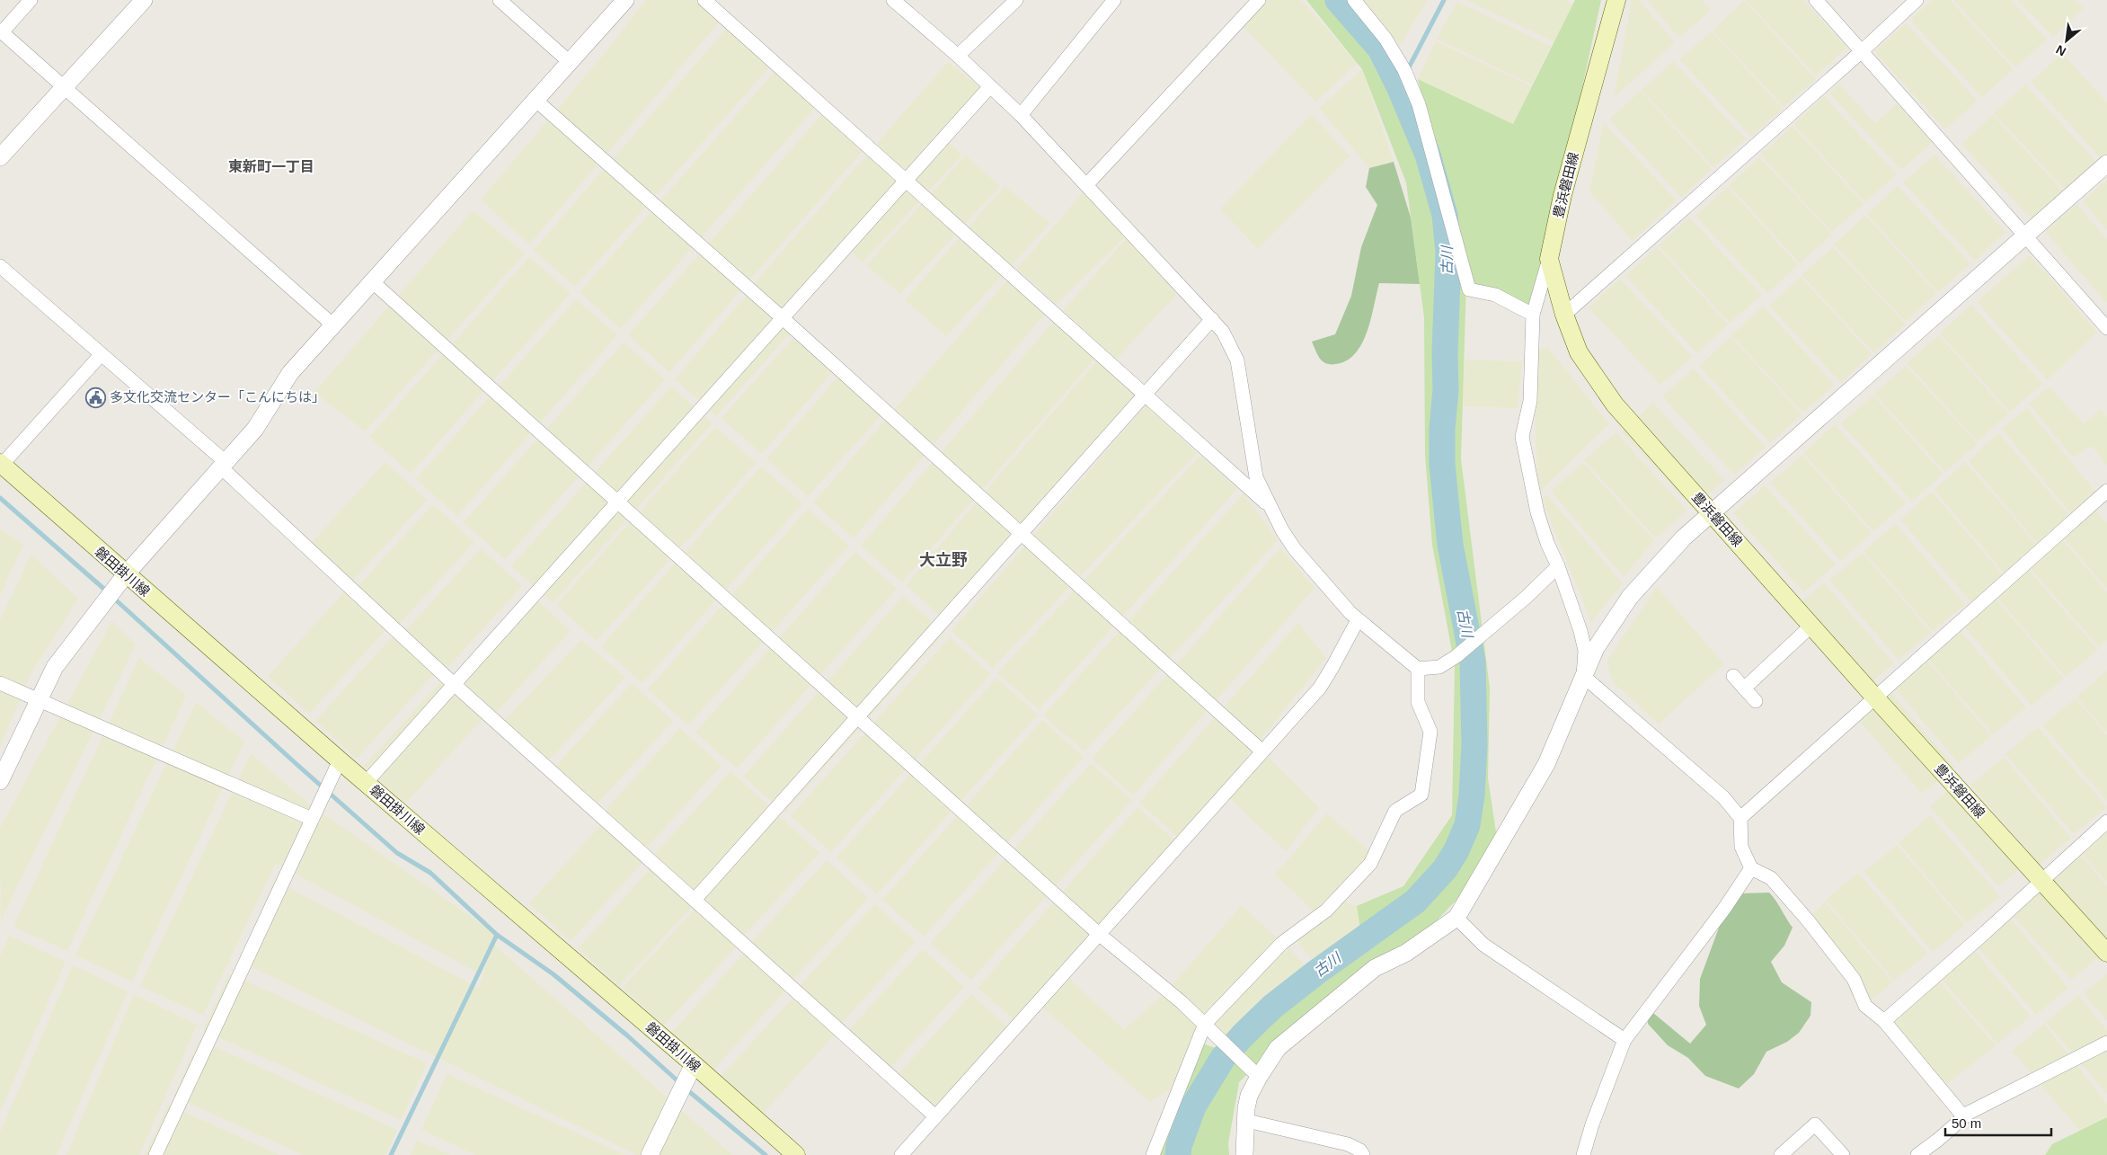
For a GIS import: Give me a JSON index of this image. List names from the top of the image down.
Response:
{
  "streets": {
    "main road": ["豊浜磐田線", "磐田掛川線"]
  },
  "districts": ["東新町一丁目", "大立野"],
  "water": ["古川"],
  "places": {
    "public building": ["多文化交流センター「こんにちは」"]
  },
  "scale_bar": "50 m",
  "north": "bottom left"
}
